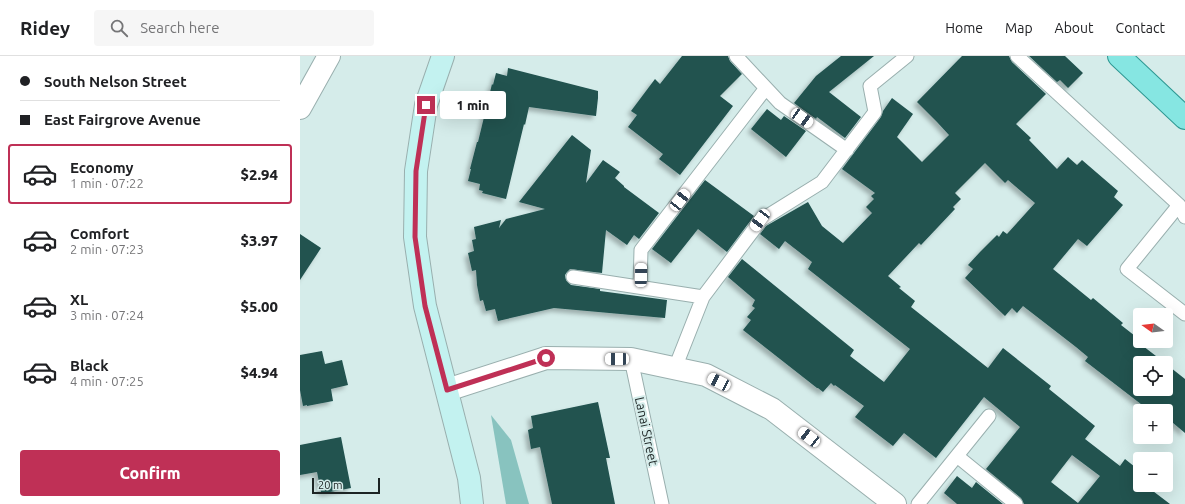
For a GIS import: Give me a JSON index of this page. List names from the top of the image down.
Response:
{
  "streets": {
    "lane": ["Lanai Street"]
  },
  "scale_bar": "20 m",
  "north": "left",
  "page": {
    "header": "Ridey",
    "search": "Search here",
    "nav": [
      "Home",
      "Map",
      "About",
      "Contact"
    ],
    "banner": ["South Nelson Street", "East Fairgrove Avenue"],
    "bubble": "1 min",
    "list": [
      {
        "name": "Economy",
        "note": "1 min · 07:22",
        "value": "$2.94"
      },
      {
        "name": "Comfort",
        "note": "2 min · 07:23",
        "value": "$3.97"
      },
      {
        "name": "XL",
        "note": "3 min · 07:24",
        "value": "$5.00"
      },
      {
        "name": "Black",
        "note": "4 min · 07:25",
        "value": "$4.94"
      }
    ],
    "map_buttons": ["+", "−"],
    "buttons": "Confirm",
    "scale": "20 m"
  }
}
